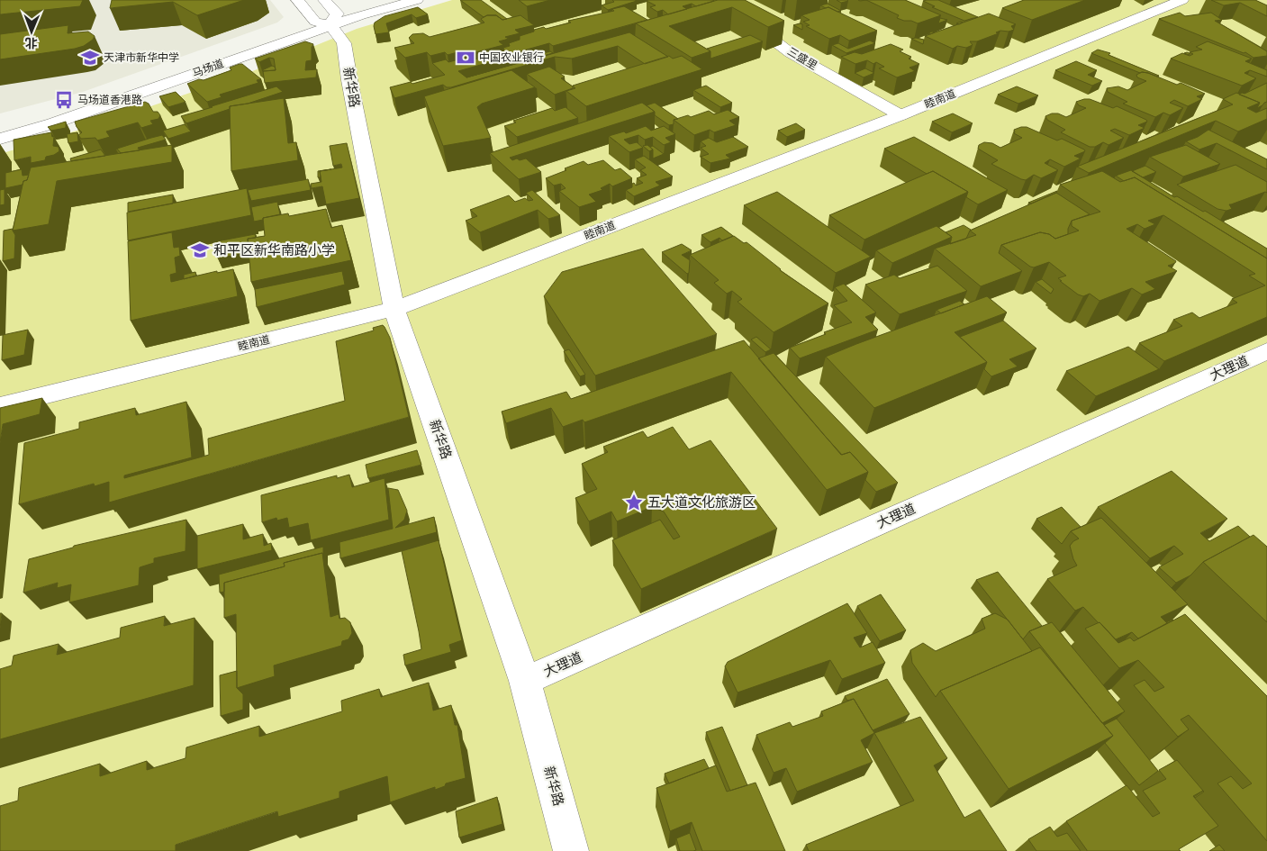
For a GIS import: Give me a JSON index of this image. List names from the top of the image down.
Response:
{
  "streets": {
    "street": [
      "三盛里",
      "马场道",
      "新华路",
      "睦南道",
      "大理道"
    ]
  },
  "crossings": [
    ["三盛里", "睦南道"],
    ["新华路", "睦南道"],
    ["新华路", "大理道"]
  ],
  "places": {
    "school or university": ["天津市新华中学", "和平区新华南路小学"],
    "bank": ["中国农业银行"],
    "bus stop": ["马场道香港路"],
    "place": ["五大道文化旅游区"]
  },
  "north": "bottom"
}
